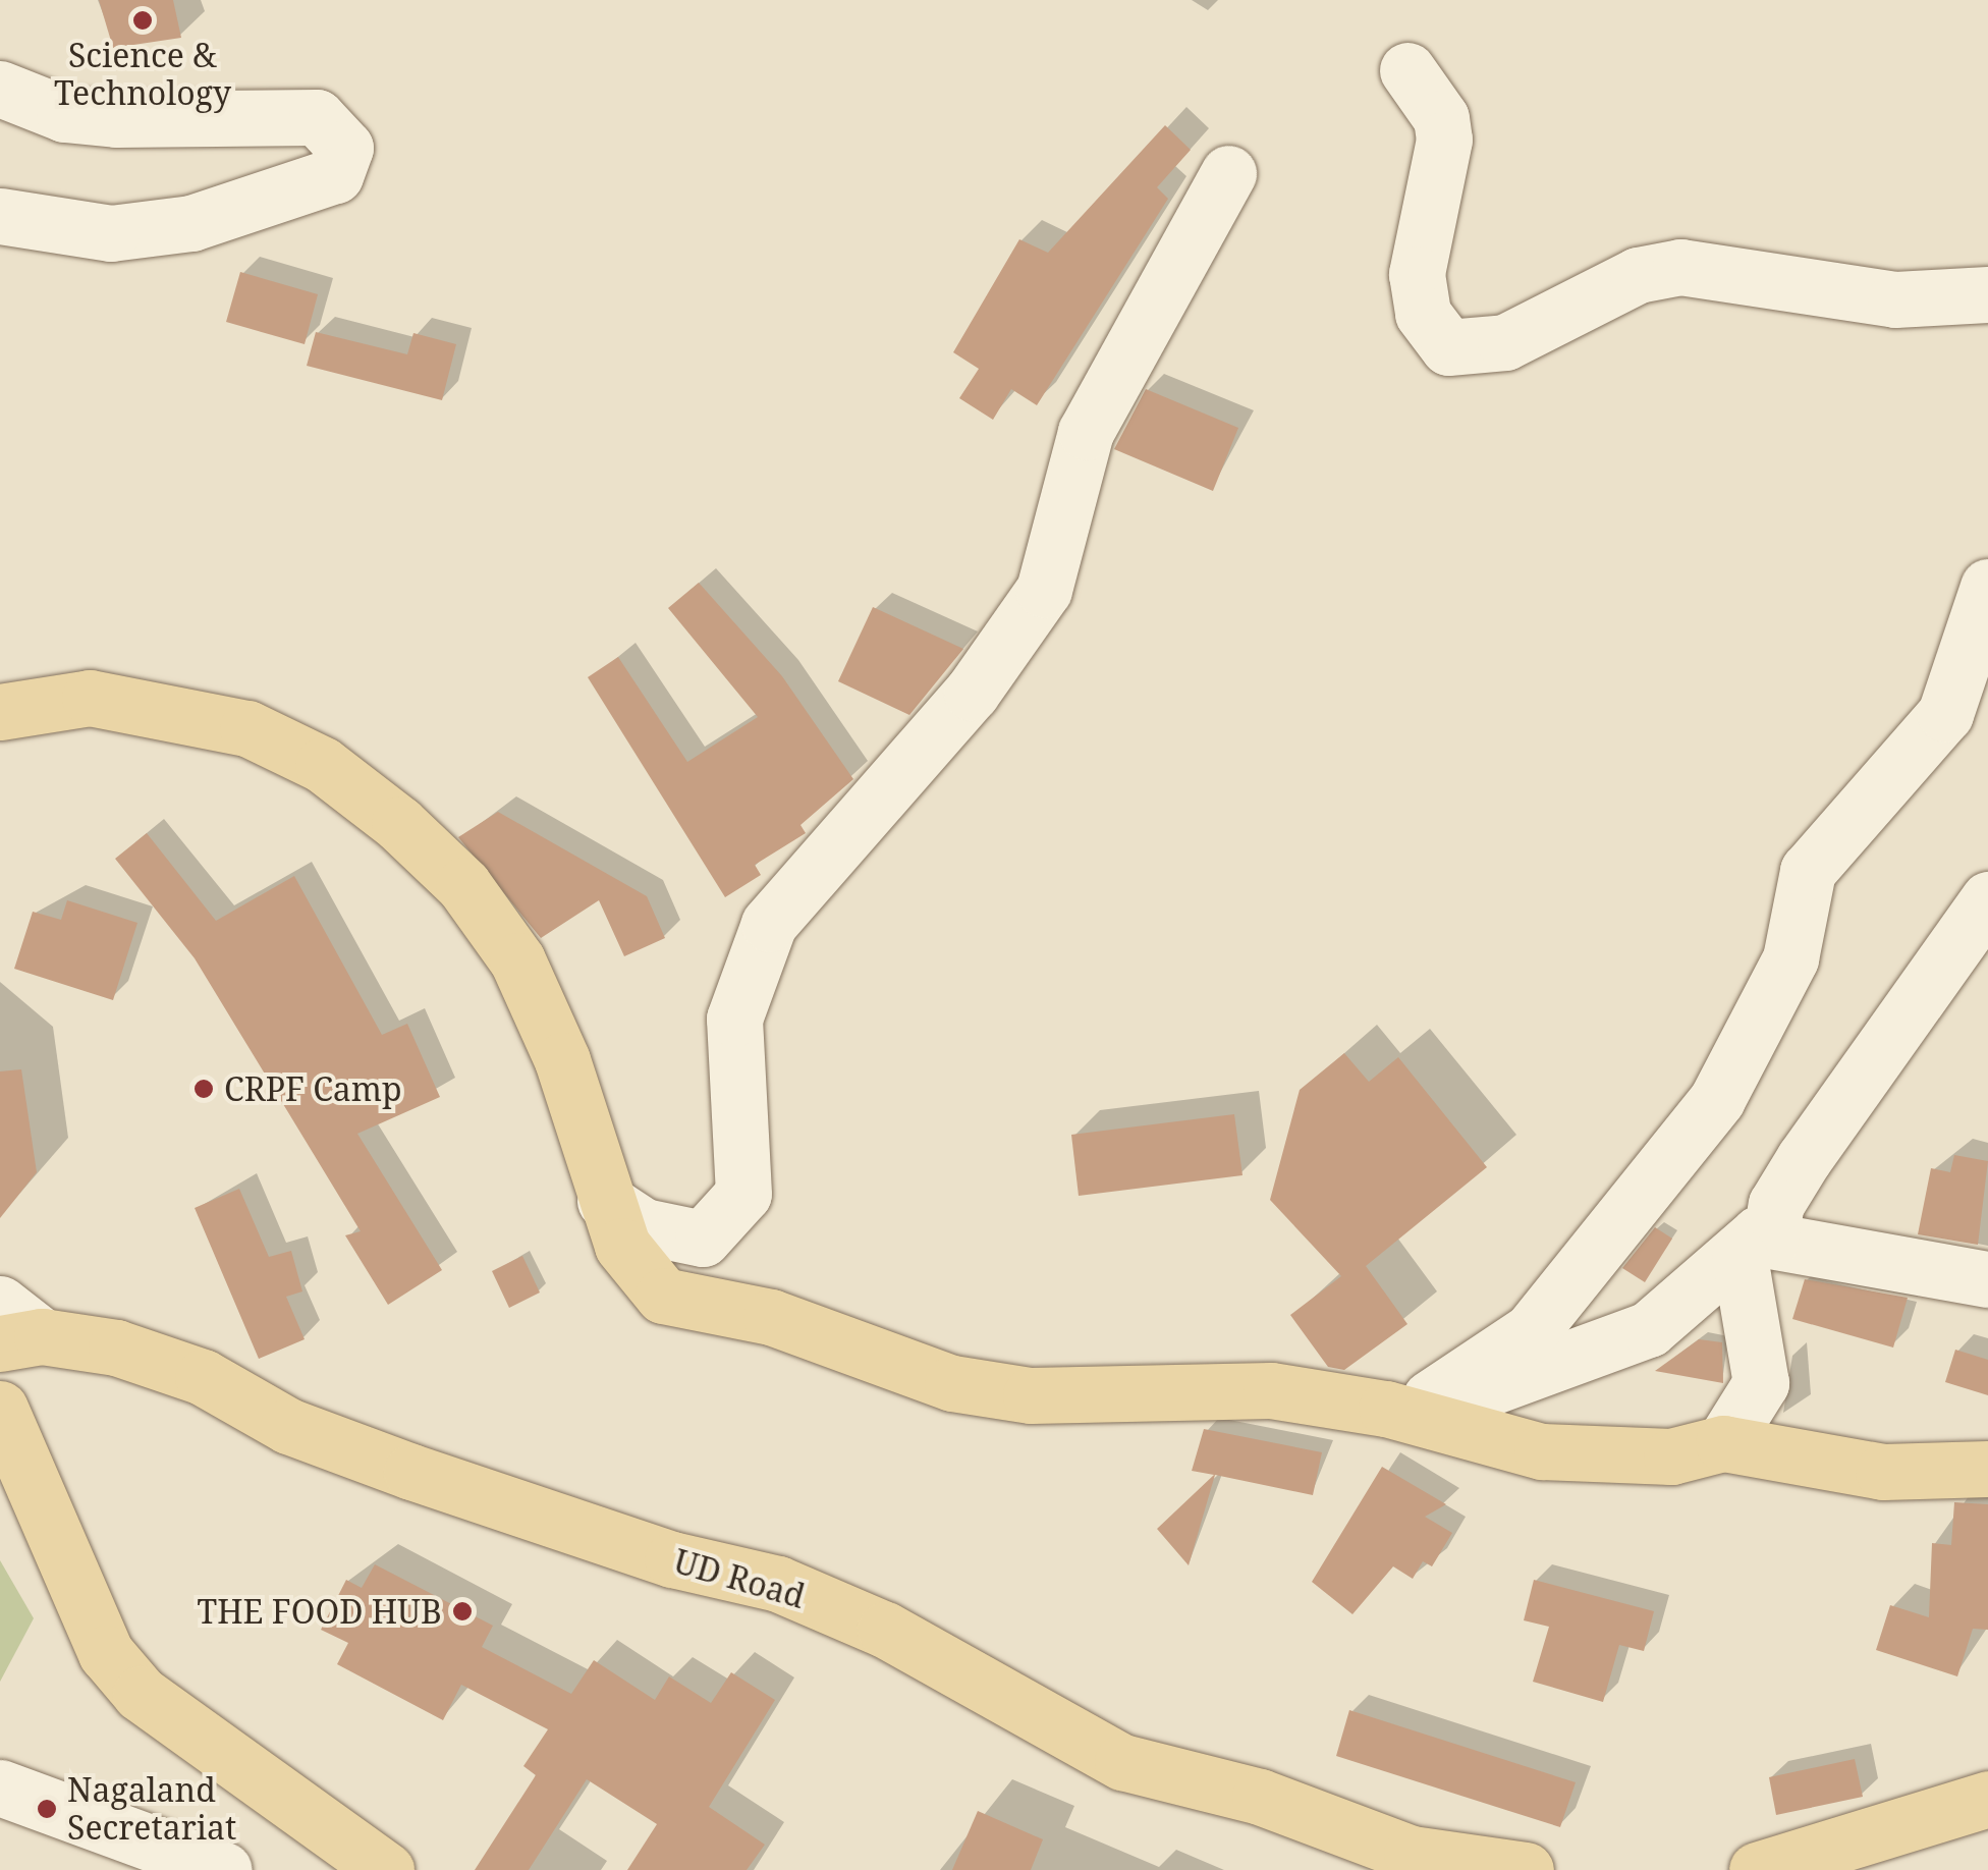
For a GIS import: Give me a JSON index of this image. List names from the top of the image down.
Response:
{
  "streets": {
    "main road": ["UD Road"]
  },
  "places": [
    "Science & Technology",
    "CRPF Camp",
    "THE FOOD HUB",
    "Nagaland Secretariat"
  ]
}
